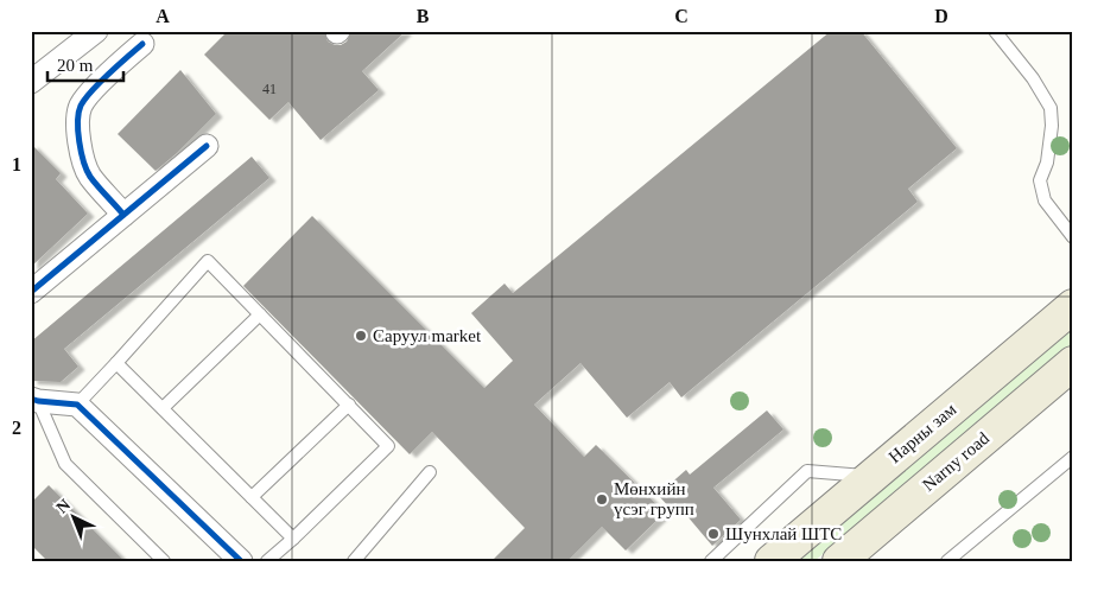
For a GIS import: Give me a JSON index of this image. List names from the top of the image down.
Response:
{
  "streets": {
    "main road": ["Нарны зам", "Narny road"]
  },
  "places": ["Саруул market", "Мөнхийн үсэг групп", "Шунхлай ШТС"],
  "house_numbers": ["41"],
  "scale_bar": "20 m",
  "north": "top left",
  "grid": {
    "columns": [
      "A",
      "B",
      "C",
      "D"
    ],
    "rows": ["1", "2"]
  }
}
